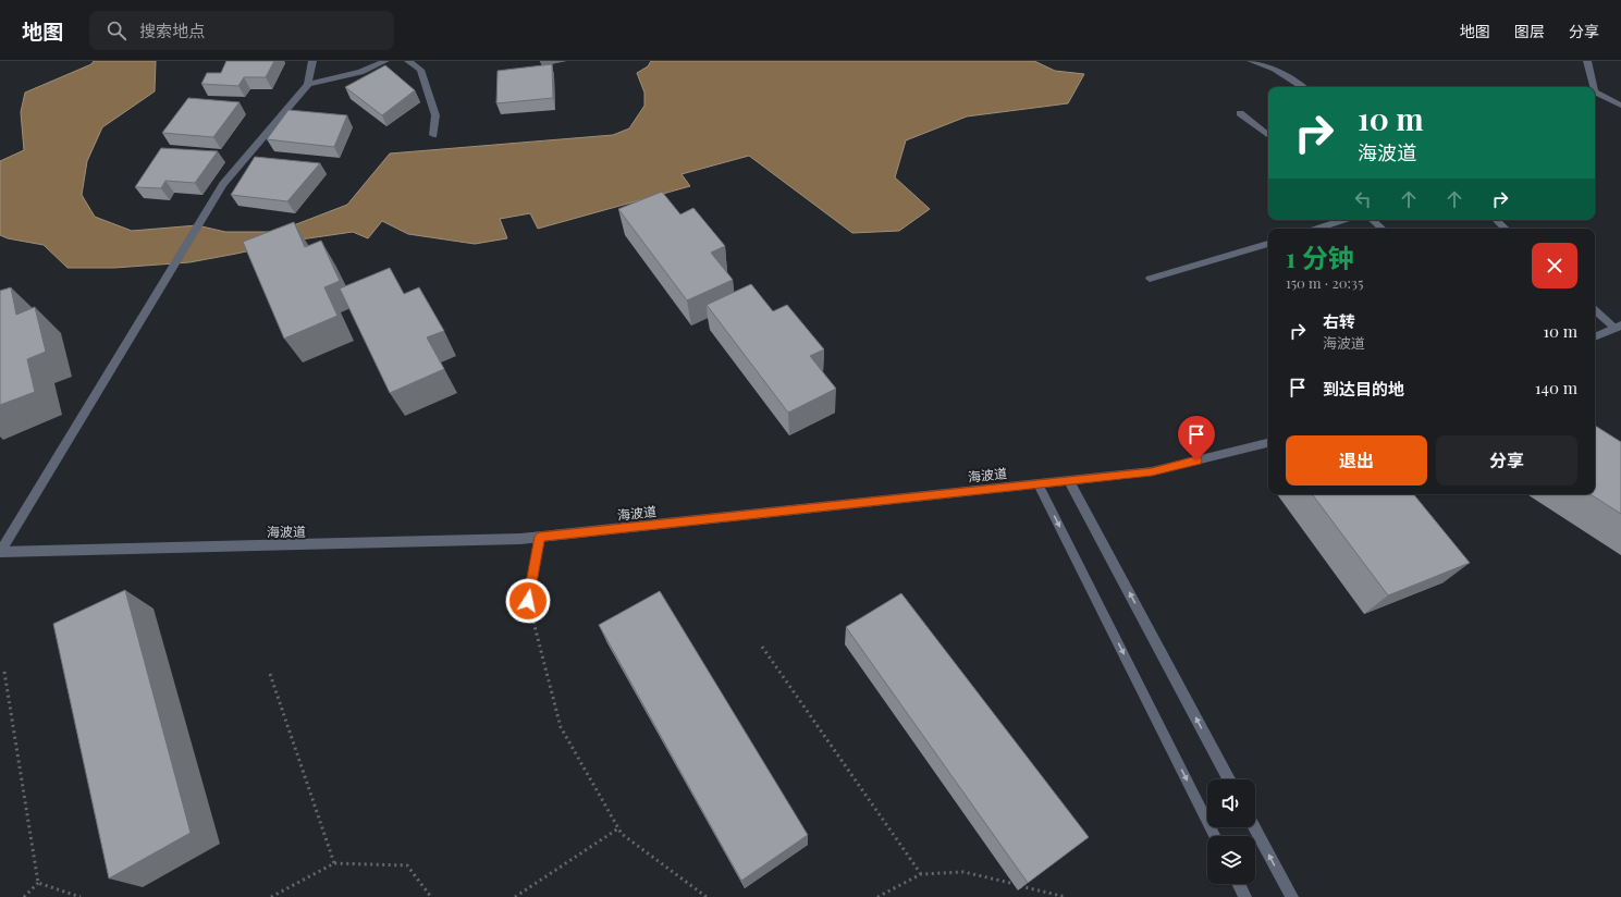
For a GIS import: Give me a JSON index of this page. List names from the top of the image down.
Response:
{
  "streets": {
    "street": ["海波道"]
  },
  "page": {
    "header": "地图",
    "search": "搜索地点",
    "nav": ["地图", "图层", "分享"],
    "turn": ["10 m", "海波道"],
    "heading": ["1 分钟", "150 m · 20:35"],
    "list": [
      {
        "name": "右转",
        "note": "海波道",
        "value": "10 m"
      },
      {
        "name": "到达目的地",
        "value": "140 m"
      }
    ],
    "buttons": ["退出", "分享"]
  }
}
